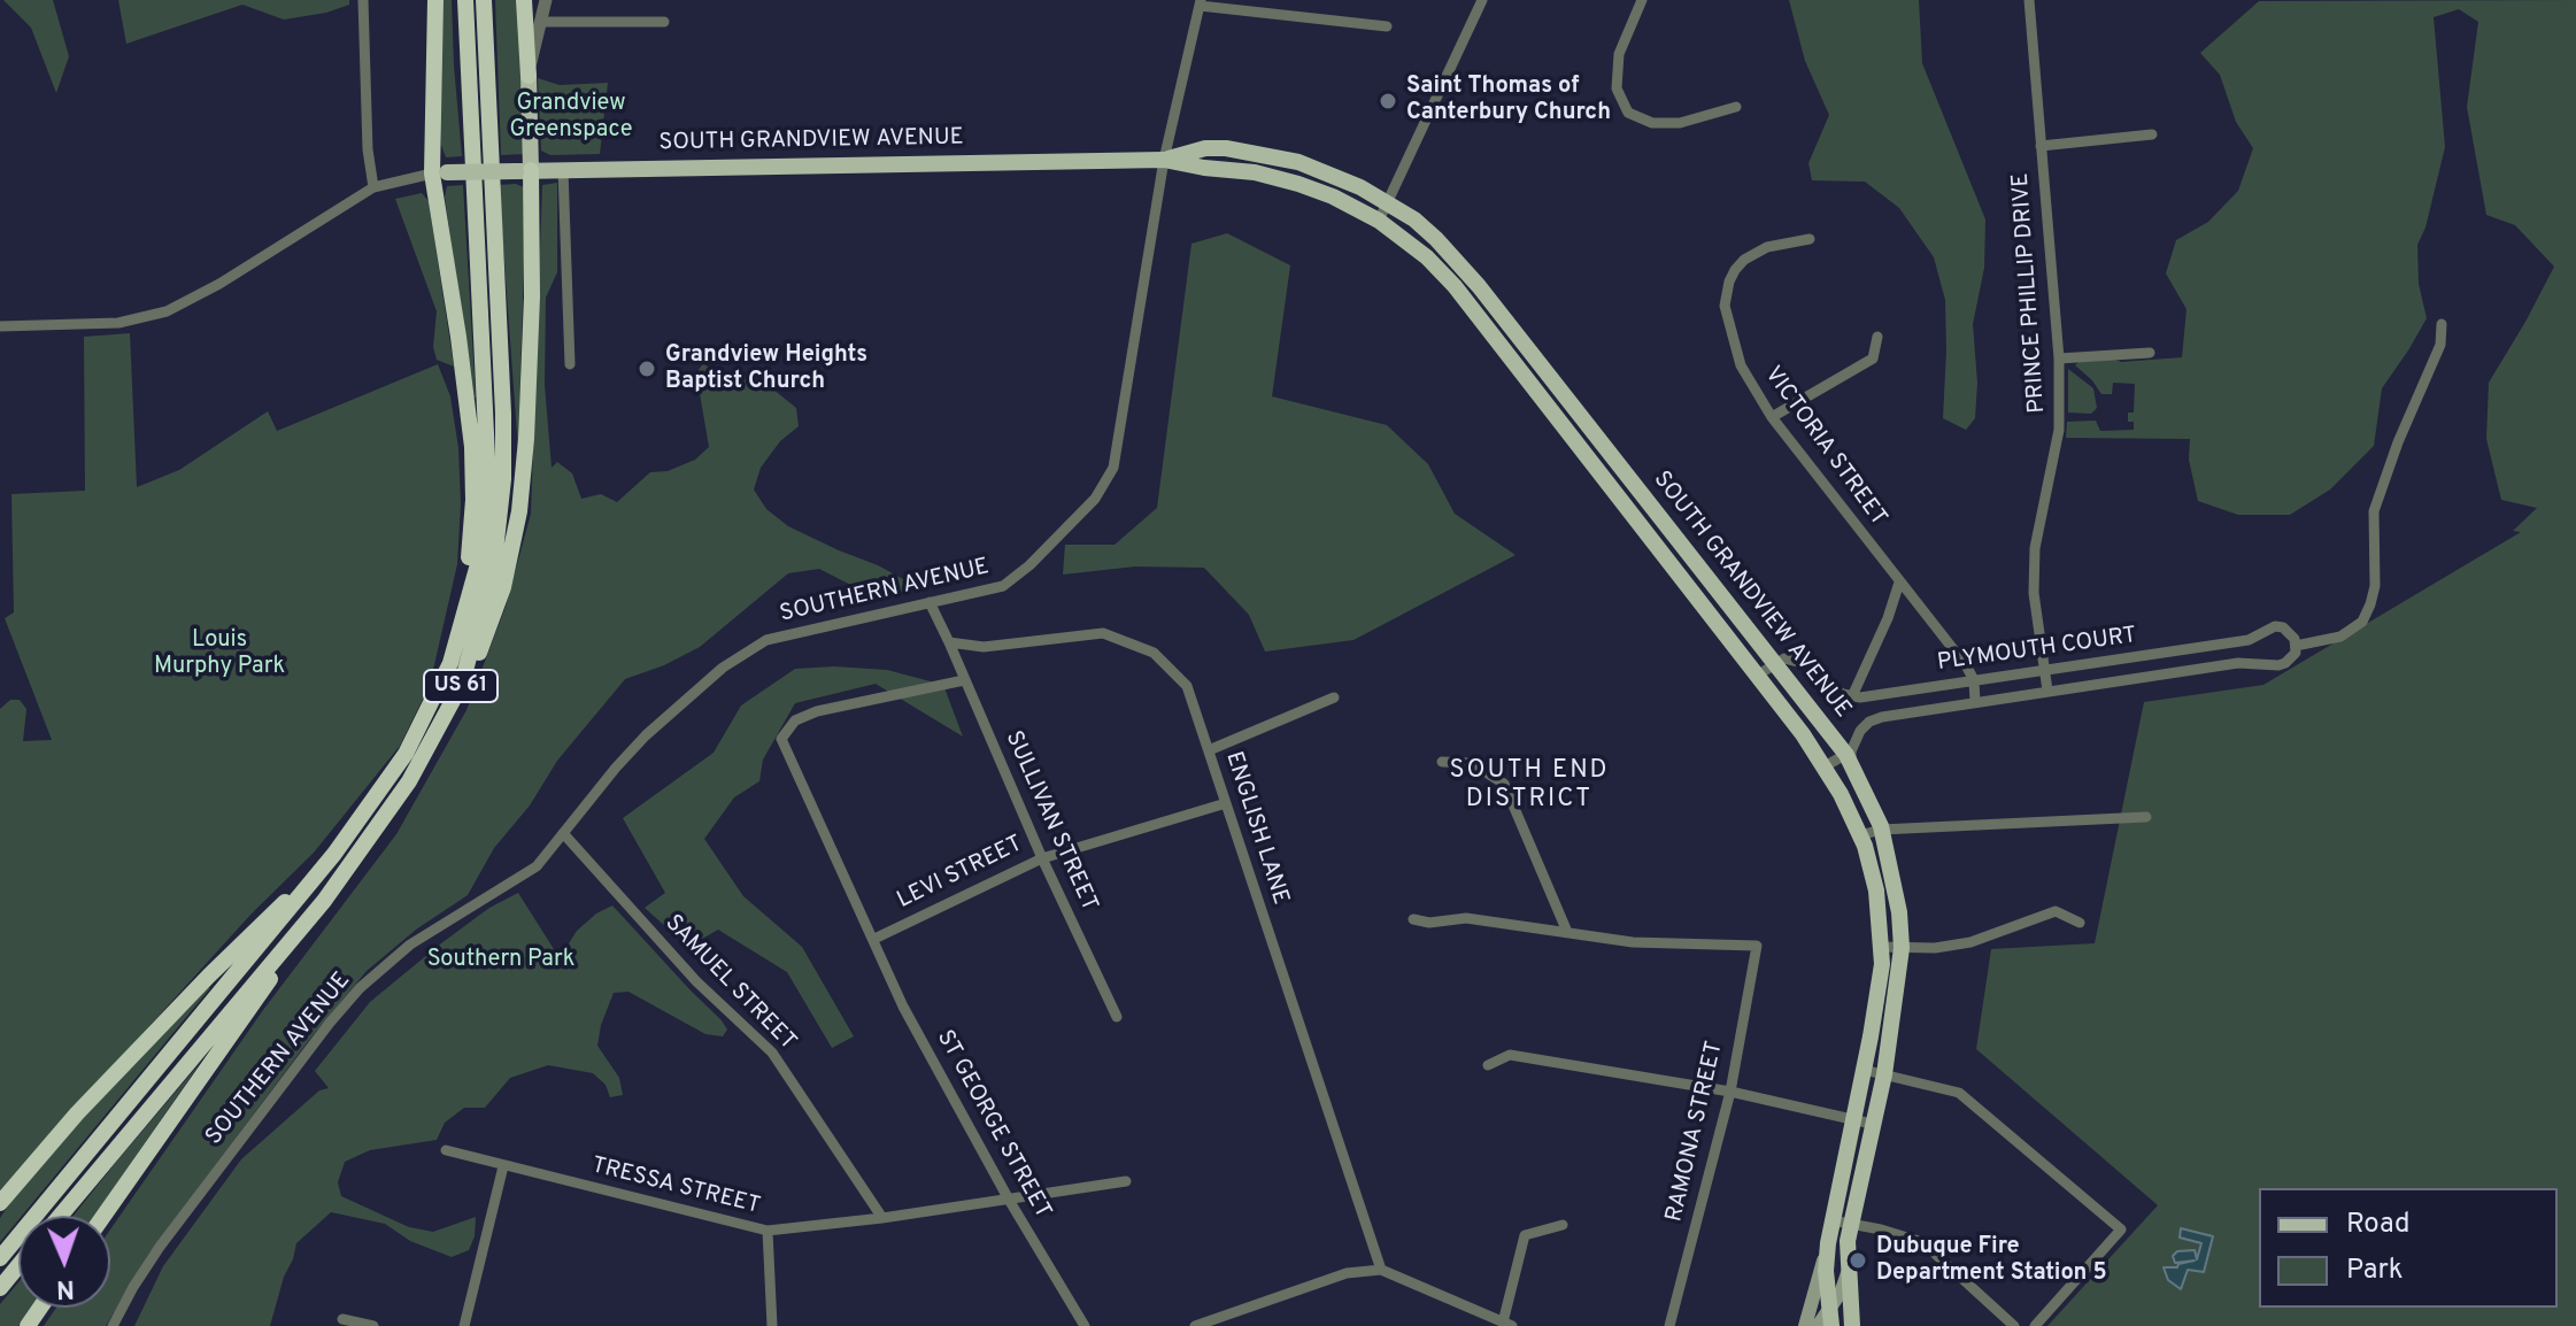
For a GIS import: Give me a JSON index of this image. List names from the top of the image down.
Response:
{
  "streets": {
    "highway": ["US 61"],
    "main road": ["SOUTH GRANDVIEW AVENUE"],
    "street": [
      "PRINCE PHILLIP DRIVE",
      "VICTORIA STREET",
      "SOUTHERN AVENUE",
      "PLYMOUTH COURT",
      "SULLIVAN STREET",
      "ENGLISH LANE",
      "LEVI STREET",
      "SAMUEL STREET",
      "ST GEORGE STREET",
      "RAMONA STREET",
      "TRESSA STREET"
    ]
  },
  "crossings": [
    ["SOUTH GRANDVIEW AVENUE", "SOUTHERN AVENUE"],
    ["SOUTH GRANDVIEW AVENUE", "PLYMOUTH COURT"],
    ["PRINCE PHILLIP DRIVE", "PLYMOUTH COURT"],
    ["VICTORIA STREET", "PLYMOUTH COURT"],
    ["SOUTHERN AVENUE", "SAMUEL STREET"],
    ["SULLIVAN STREET", "ENGLISH LANE"],
    ["SULLIVAN STREET", "LEVI STREET"],
    ["SULLIVAN STREET", "ST GEORGE STREET"],
    ["ENGLISH LANE", "LEVI STREET"],
    ["LEVI STREET", "ST GEORGE STREET"],
    ["SAMUEL STREET", "TRESSA STREET"],
    ["ST GEORGE STREET", "TRESSA STREET"]
  ],
  "districts": ["SOUTH END DISTRICT"],
  "parks": ["Grandview Greenspace", "Louis Murphy Park", "Southern Park"],
  "places": ["Saint Thomas of Canterbury Church", "Grandview Heights Baptist Church", "Dubuque Fire Department Station 5"],
  "legend": ["Road", "Park"],
  "north": "bottom"
}
